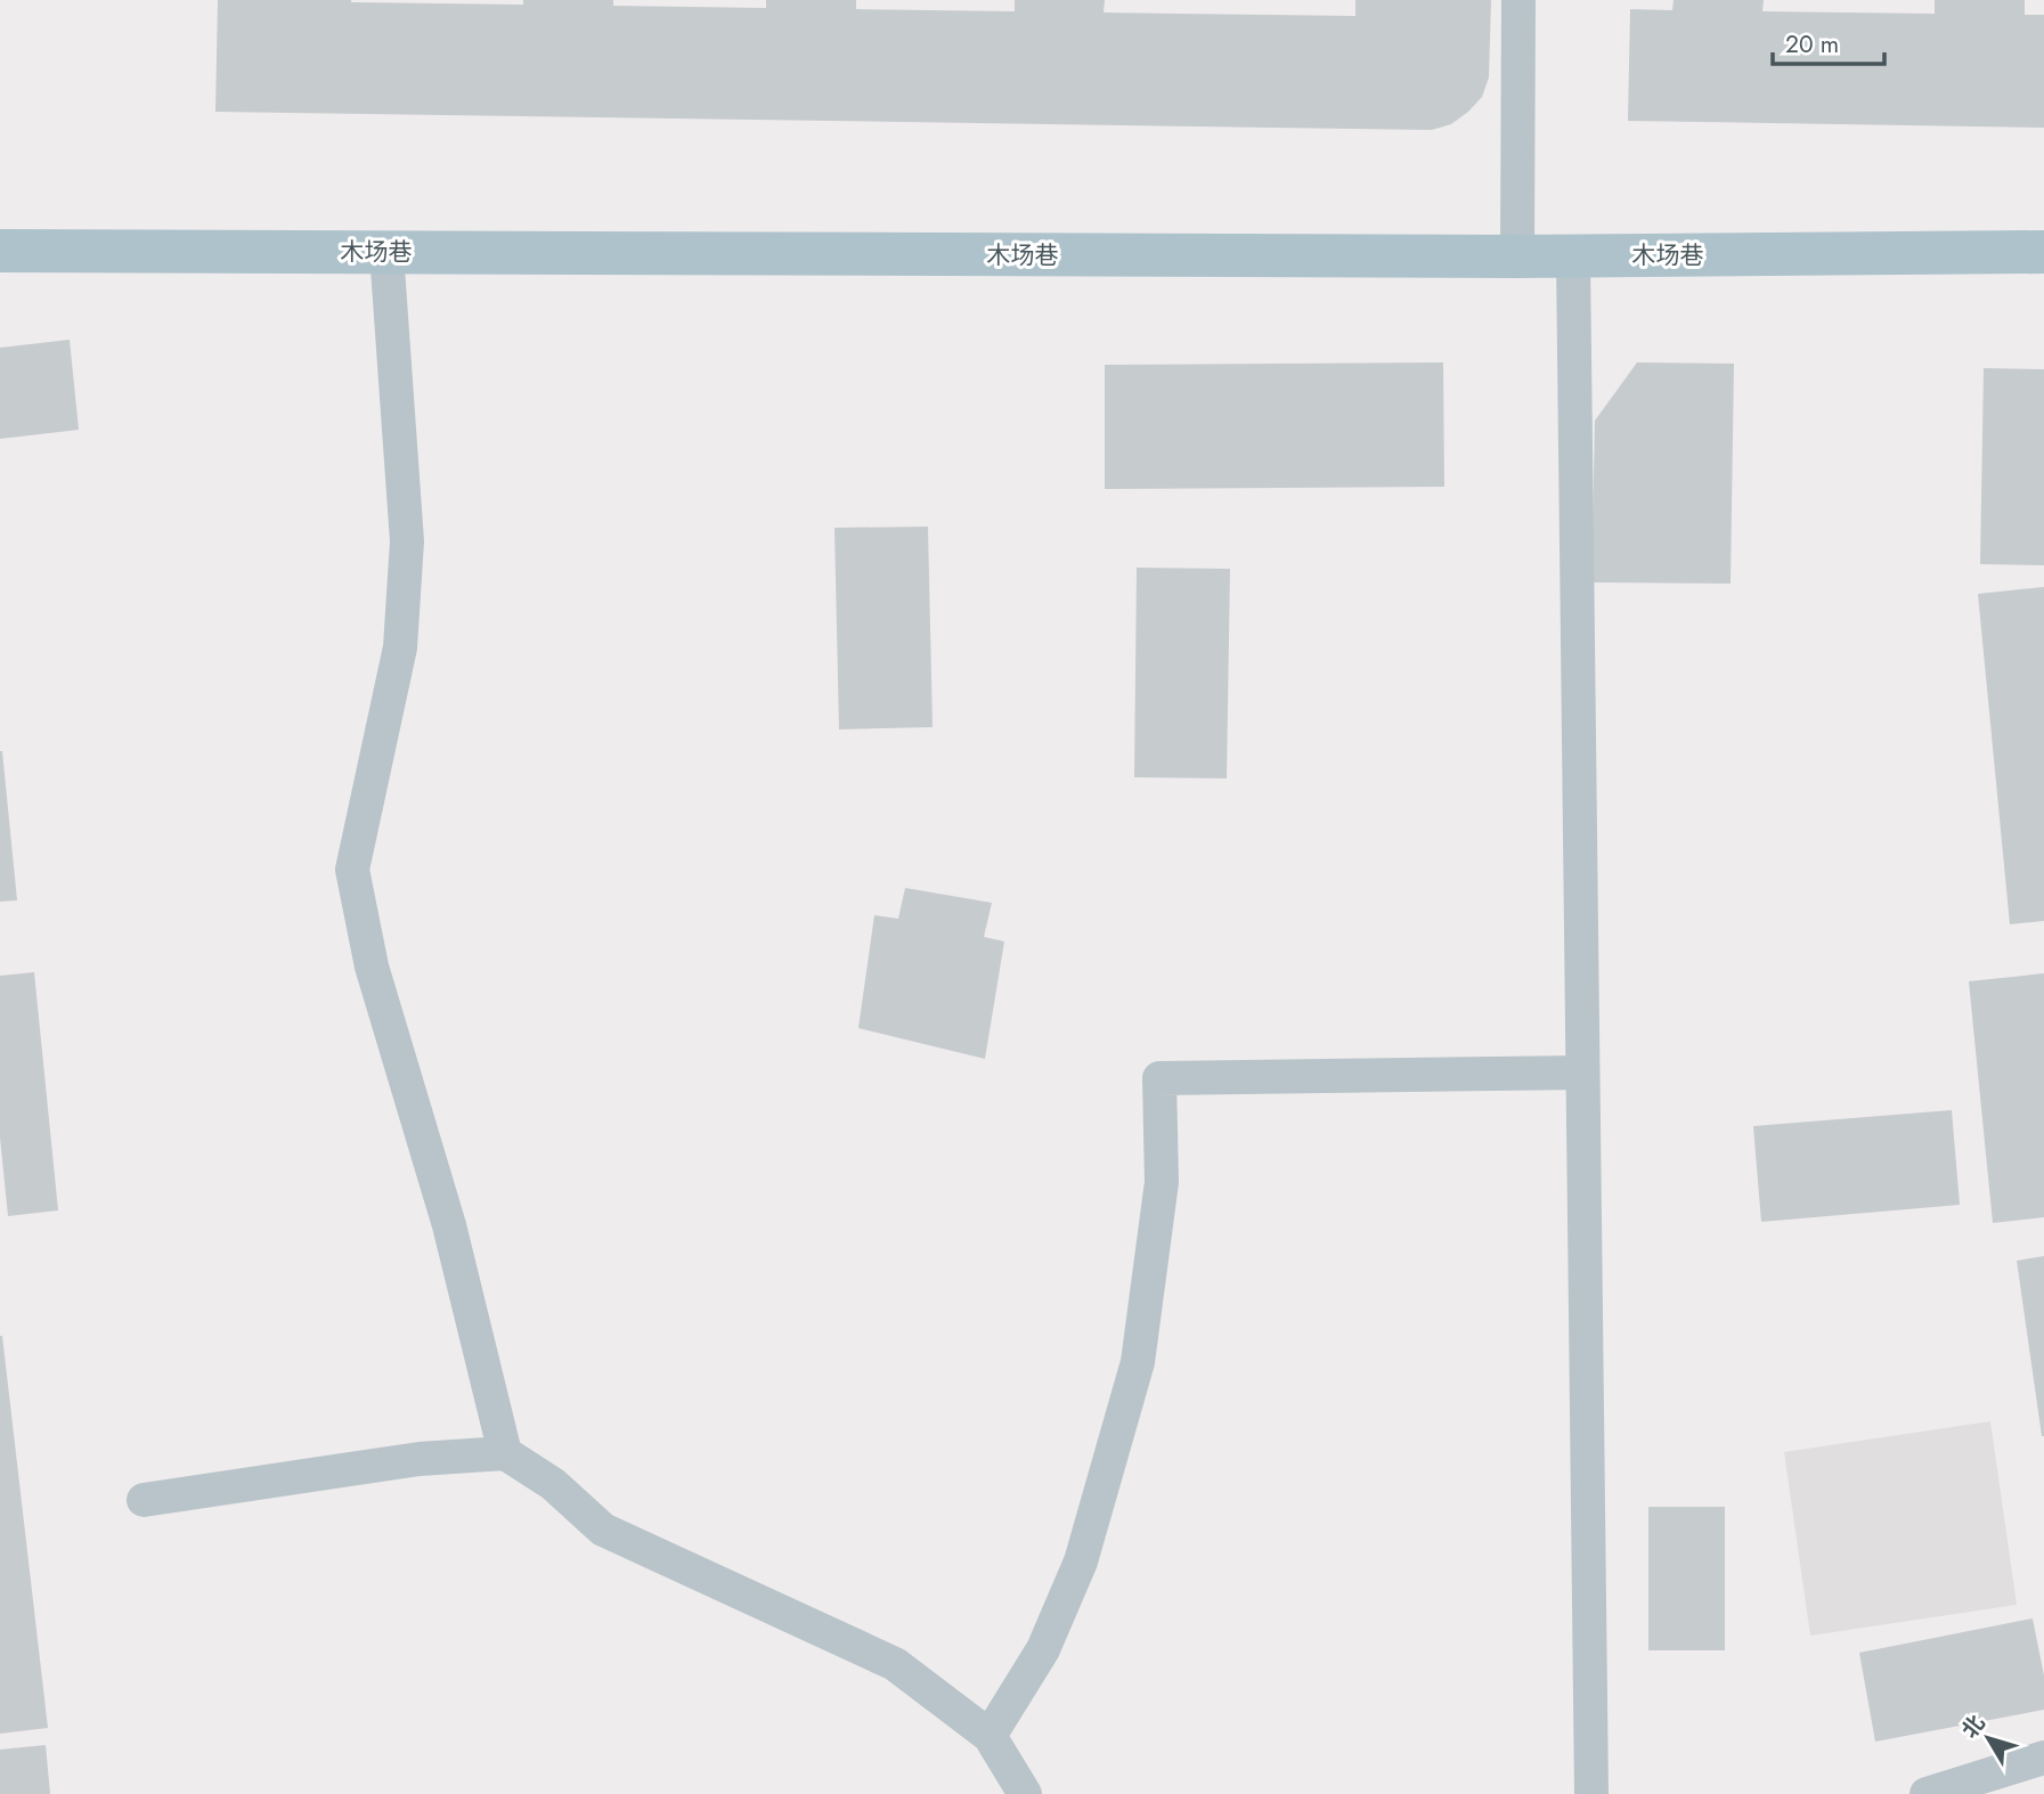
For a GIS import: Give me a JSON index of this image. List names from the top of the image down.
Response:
{
  "streets": {
    "main road": ["木场巷"]
  },
  "scale_bar": "20 m",
  "north": "top left"
}
